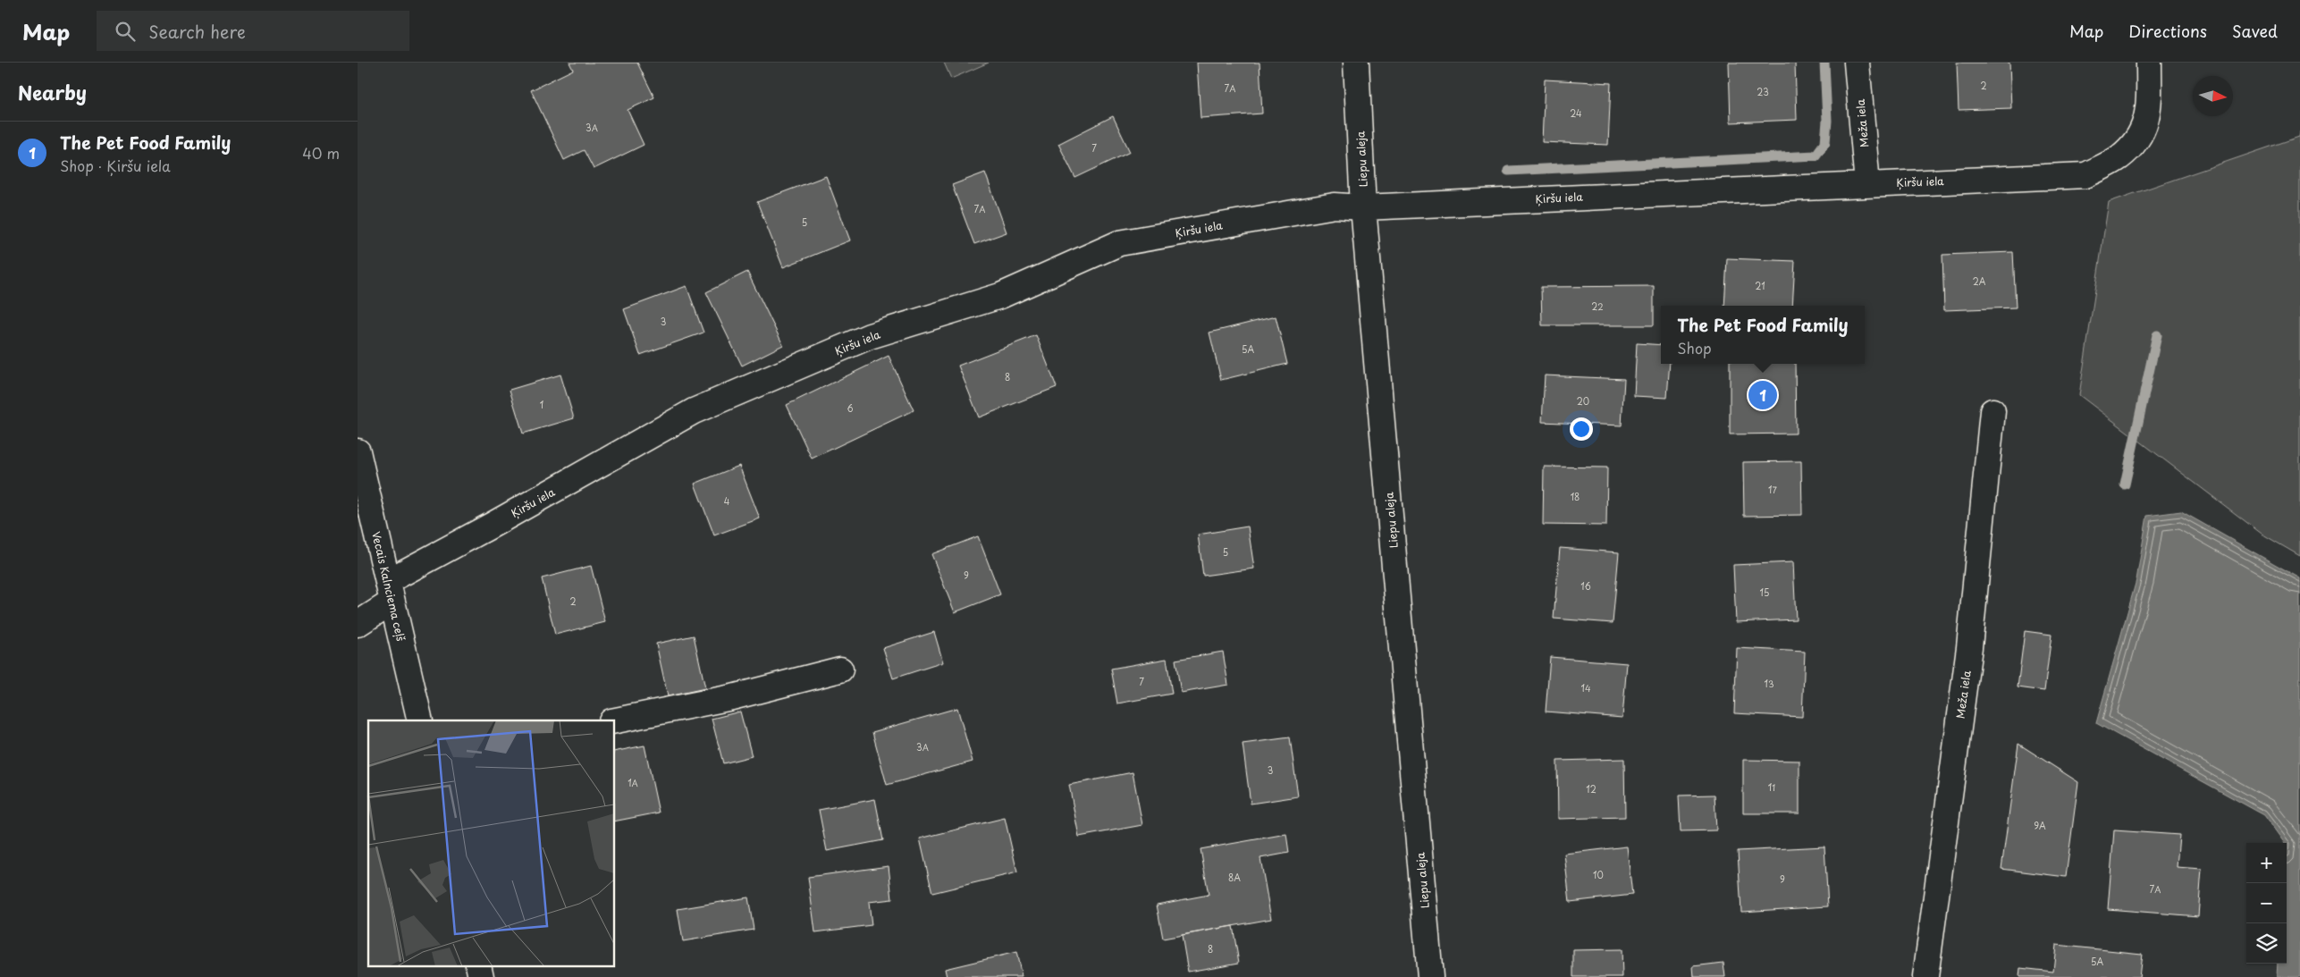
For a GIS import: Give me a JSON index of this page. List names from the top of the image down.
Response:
{
  "streets": {
    "street": [
      "Meža iela",
      "Liepu aleja",
      "Ķiršu iela",
      "Vecais Kalnciema ceļš"
    ]
  },
  "crossings": [
    ["Meža iela", "Ķiršu iela"],
    ["Liepu aleja", "Ķiršu iela"],
    ["Ķiršu iela", "Vecais Kalnciema ceļš"]
  ],
  "house_numbers": [
    "2",
    "7A",
    "23",
    "24",
    "3A",
    "7",
    "7A",
    "5",
    "2A",
    "21",
    "22",
    "3",
    "5A",
    "8",
    "20",
    "1",
    "6",
    "17",
    "18",
    "4",
    "5",
    "9",
    "16",
    "15",
    "2",
    "7",
    "13",
    "14",
    "3A",
    "3",
    "1A",
    "11",
    "12",
    "9A",
    "10",
    "8A",
    "9",
    "7A",
    "8",
    "5A"
  ],
  "north": "right",
  "page": {
    "header": "Map",
    "search": "Search here",
    "nav": ["Map", "Directions", "Saved"],
    "heading": "Nearby",
    "list": [
      {
        "mark": "1",
        "name": "The Pet Food Family",
        "note": "Shop · Ķiršu iela",
        "value": "40 m"
      }
    ],
    "popup": ["The Pet Food Family", "Shop"],
    "pins": "1",
    "map_buttons": ["+", "−"]
  }
}
